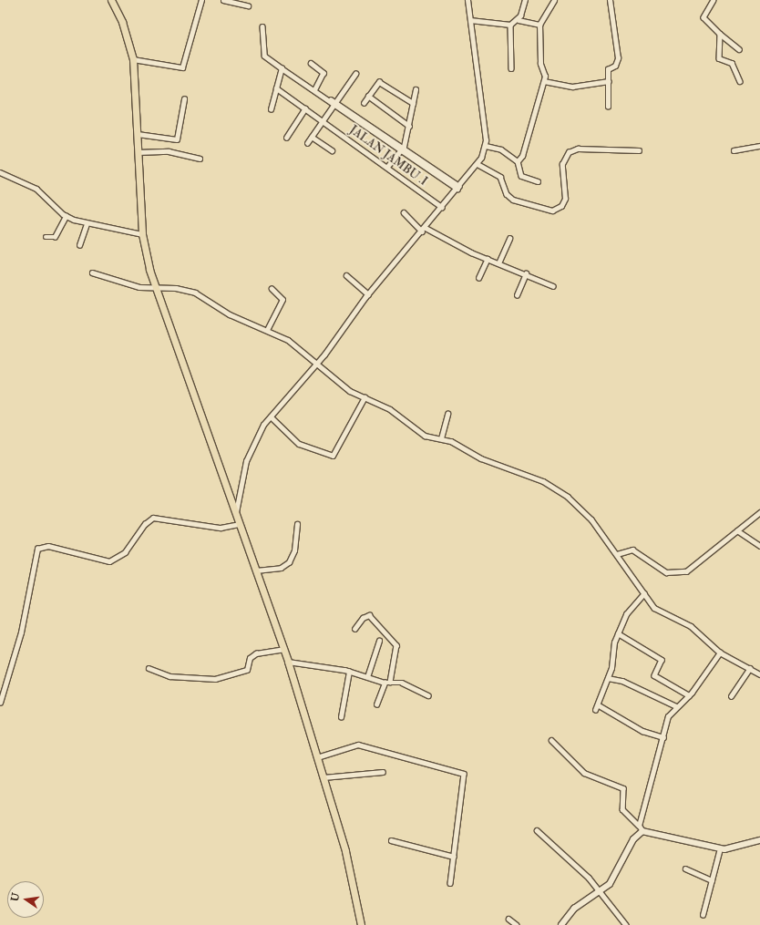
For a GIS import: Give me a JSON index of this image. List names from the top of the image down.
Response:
{
  "streets": {
    "street": ["JALAN JAMBU .I"]
  },
  "north": "left"
}
